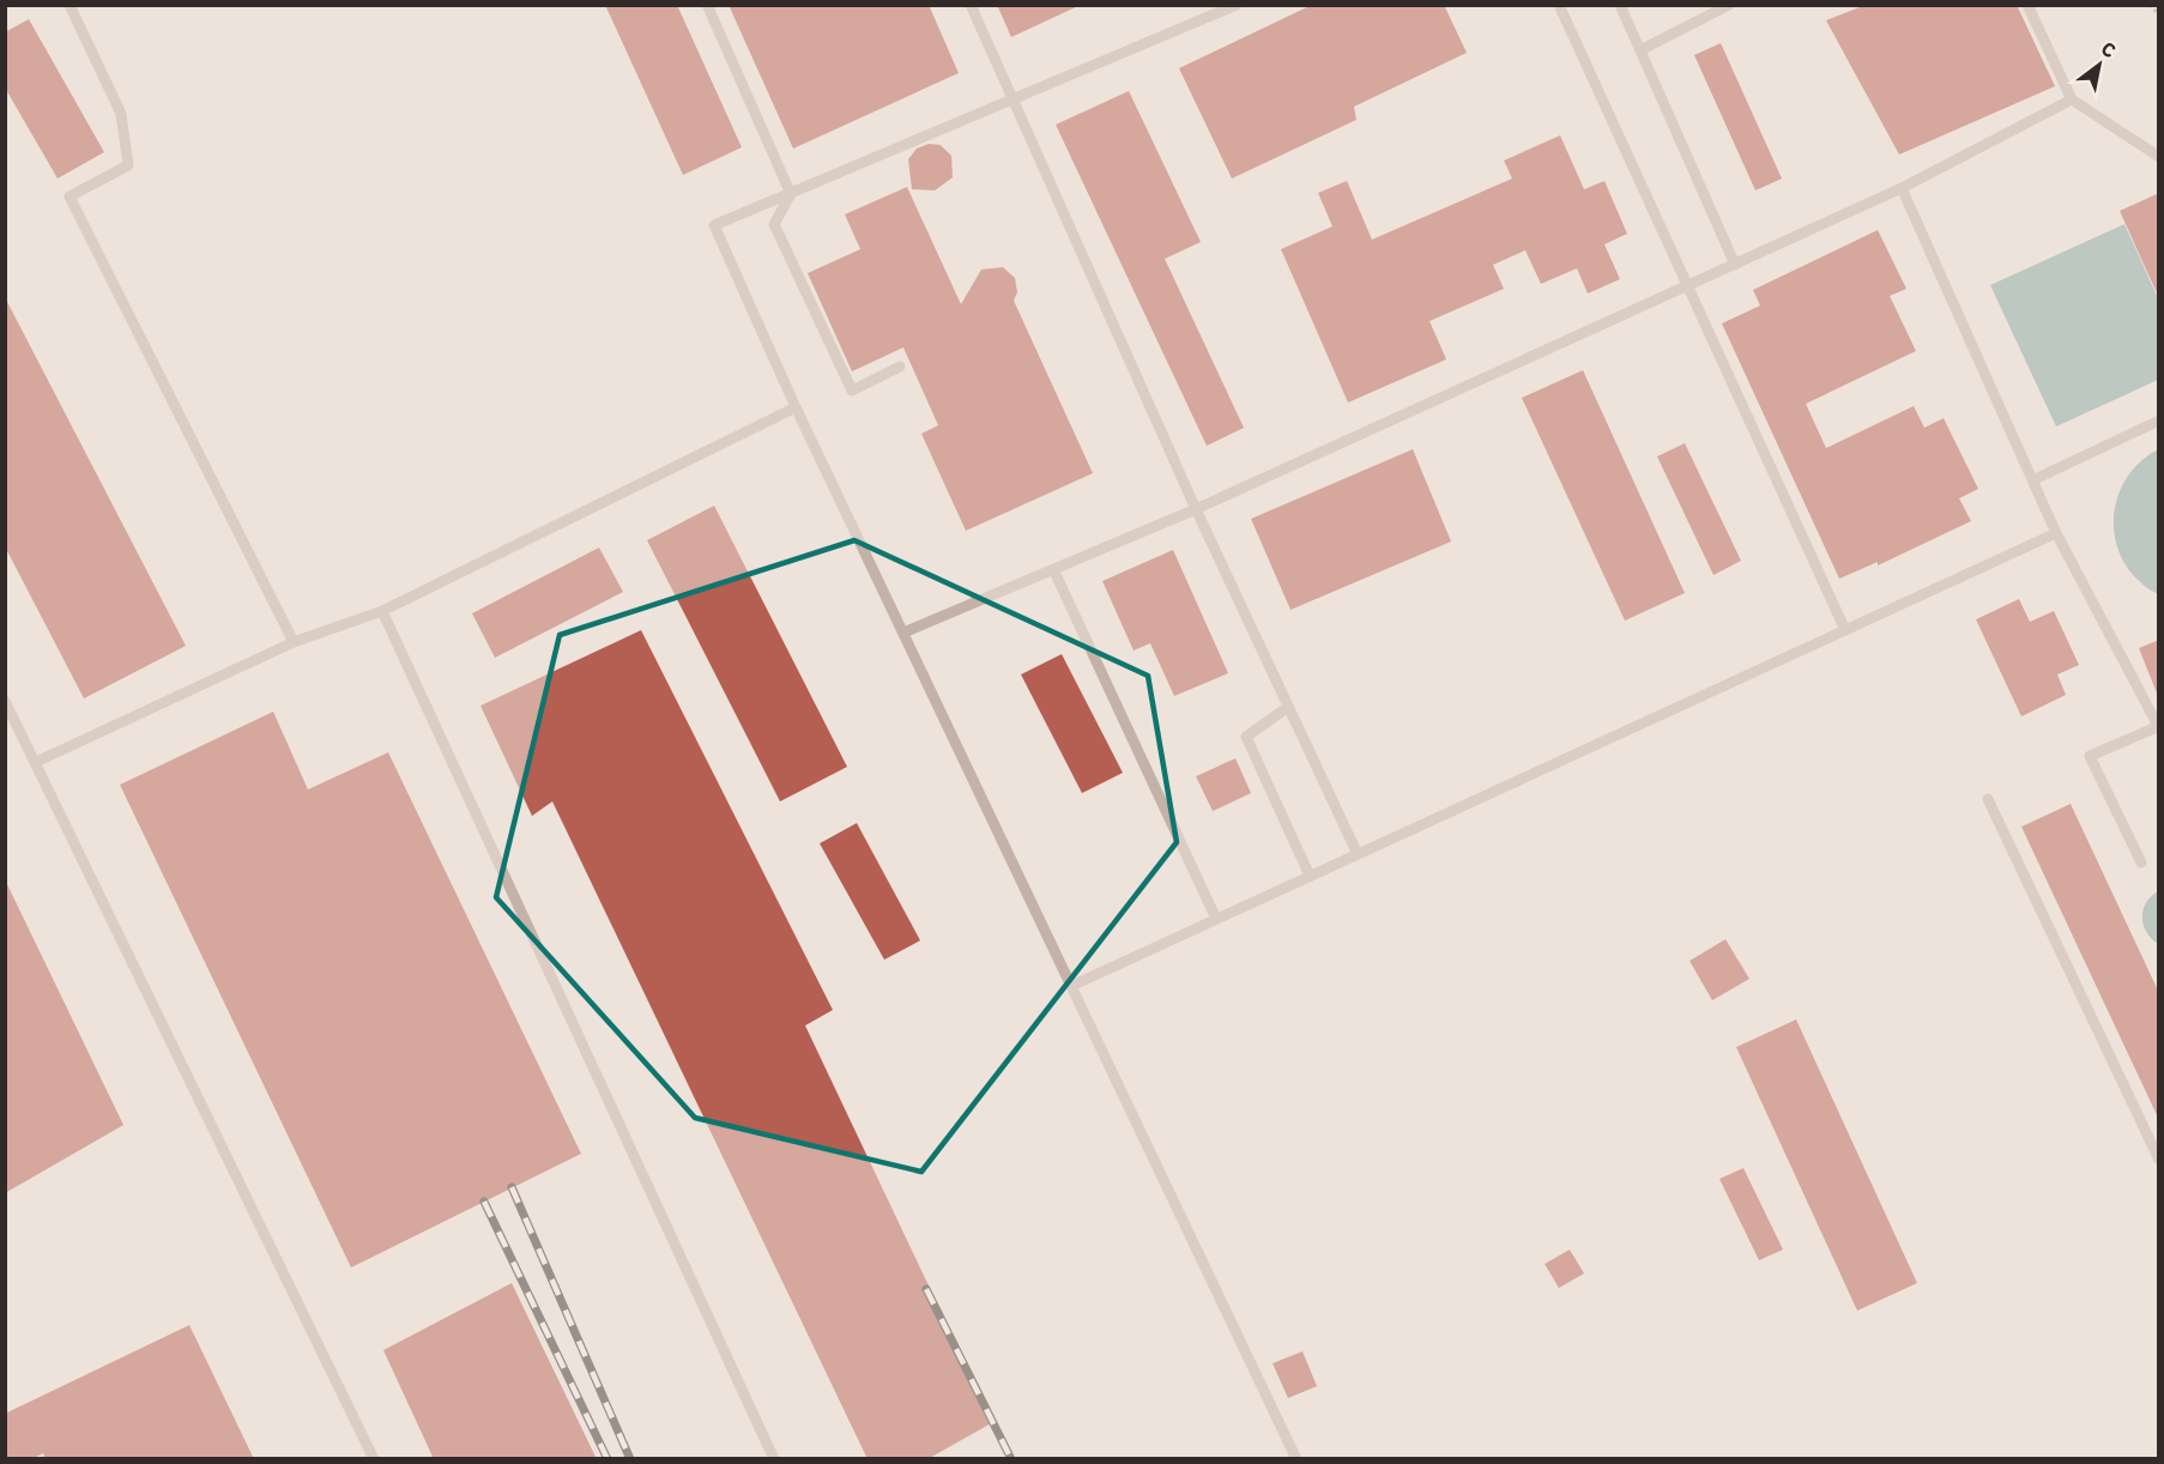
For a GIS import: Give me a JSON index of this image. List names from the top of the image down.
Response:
{
  "north": "top right"
}
